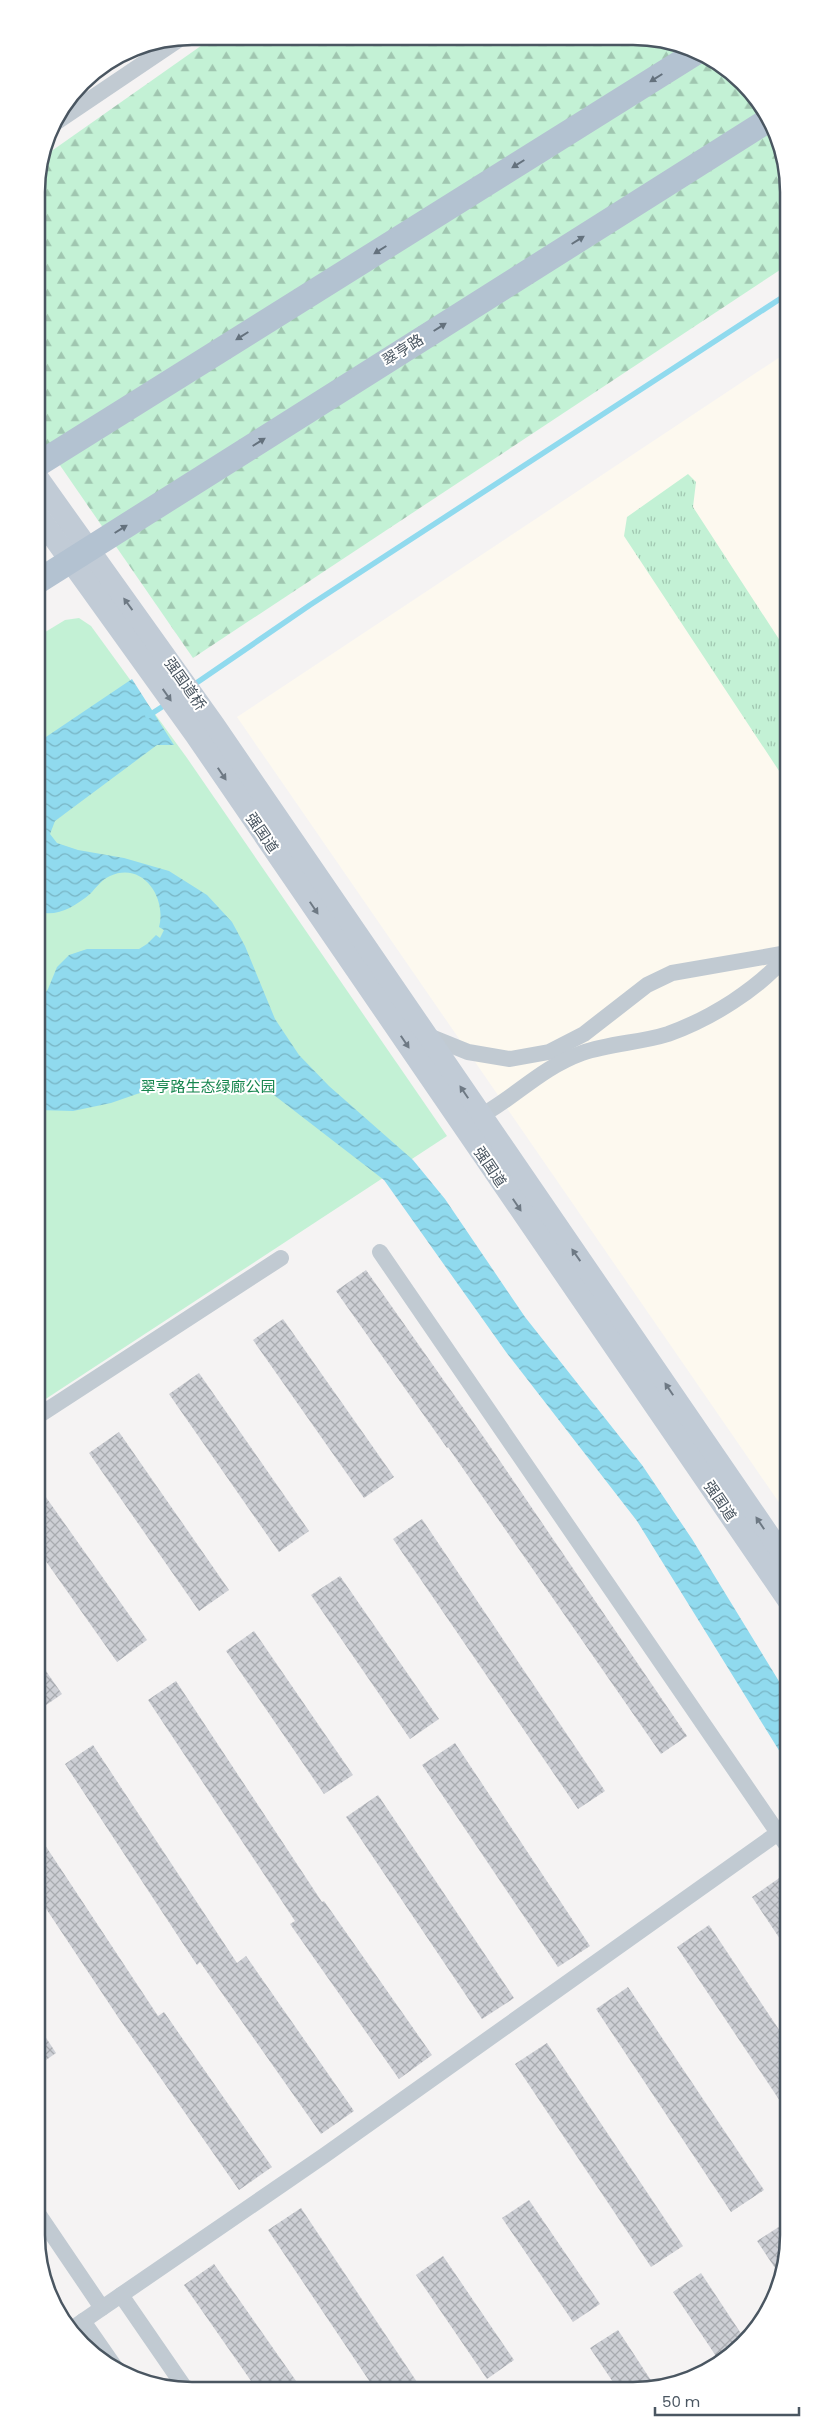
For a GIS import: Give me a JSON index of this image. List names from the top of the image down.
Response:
{
  "streets": {
    "main road": ["翠亨路", "强国道桥", "强国道"]
  },
  "crossings": [
    ["翠亨路", "强国道桥"],
    ["强国道桥", "强国道"]
  ],
  "parks": ["翠亨路生态绿廊公园"],
  "scale_bar": "50 m"
}
